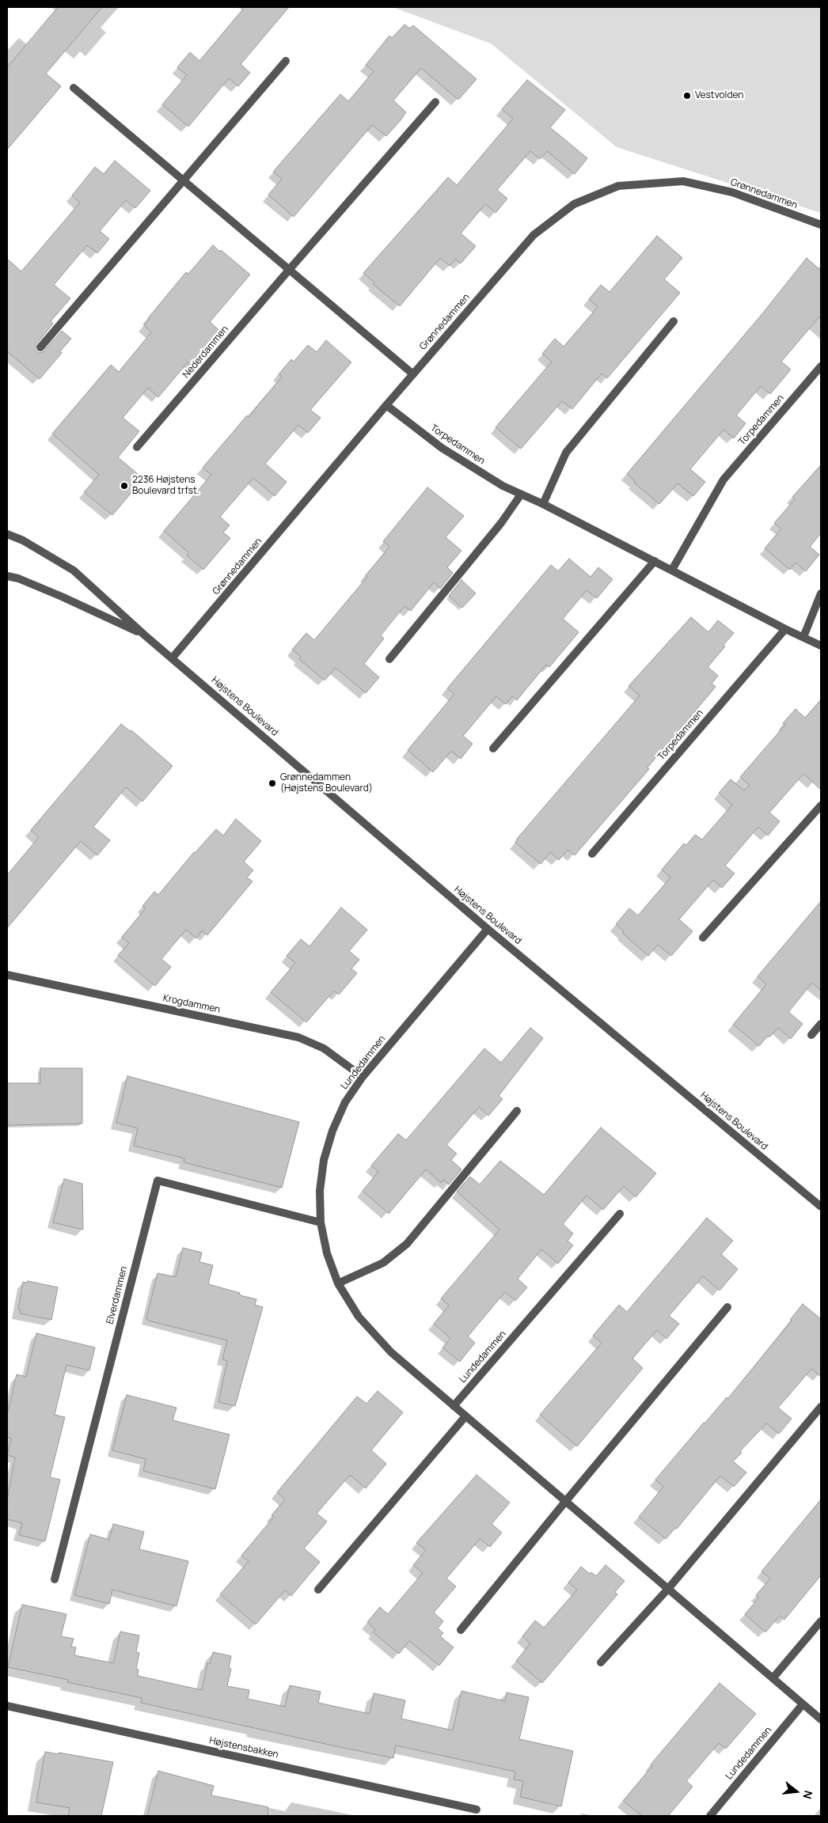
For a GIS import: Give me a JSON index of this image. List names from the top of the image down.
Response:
{
  "streets": {
    "street": [
      "Grønnedammen",
      "Nederdammen",
      "Torpedammen",
      "Højstens Boulevard",
      "Krogdammen",
      "Lundedammen",
      "Elverdammen",
      "Højstensbakken"
    ]
  },
  "crossings": [
    ["Grønnedammen", "Torpedammen"],
    ["Grønnedammen", "Højstens Boulevard"],
    ["Højstens Boulevard", "Lundedammen"],
    ["Krogdammen", "Lundedammen"],
    ["Lundedammen", "Elverdammen"]
  ],
  "places": ["Vestvolden", "2236 Højstens Boulevard trfst.", "Grønnedammen (Højstens Boulevard)"],
  "north": "right"
}
